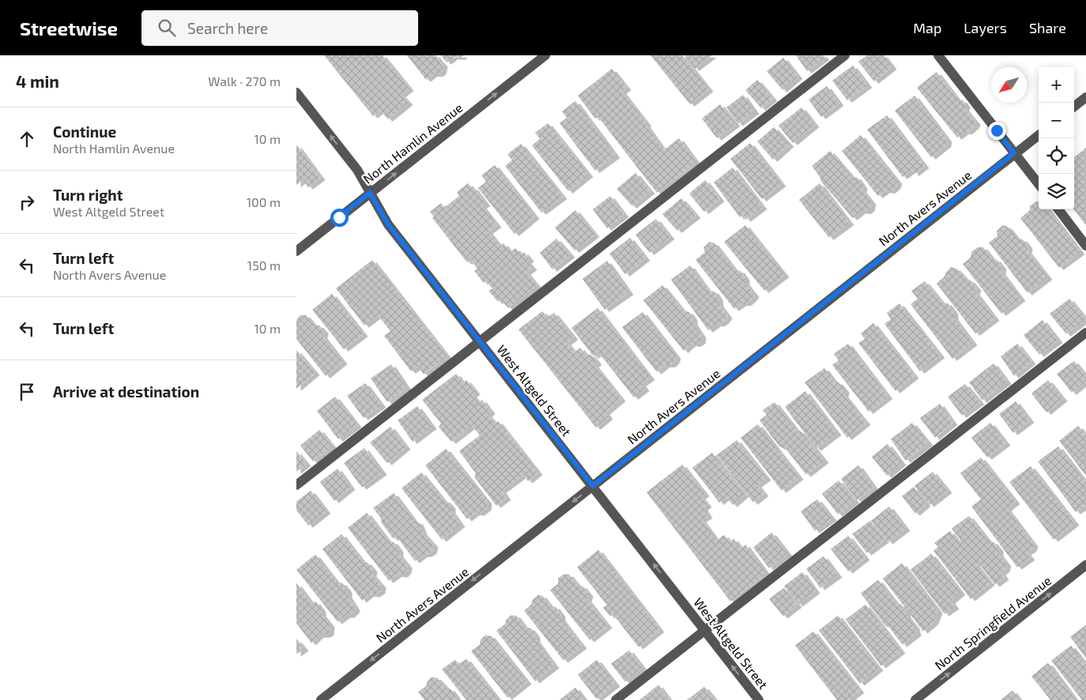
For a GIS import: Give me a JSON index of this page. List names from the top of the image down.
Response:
{
  "streets": {
    "street": [
      "North Hamlin Avenue",
      "North Avers Avenue",
      "West Altgeld Street",
      "North Springfield Avenue"
    ]
  },
  "crossings": [
    ["North Hamlin Avenue", "West Altgeld Street"],
    ["North Avers Avenue", "West Altgeld Street"]
  ],
  "one_way": [
    "North Hamlin Avenue",
    "North Avers Avenue",
    "West Altgeld Street",
    "North Springfield Avenue"
  ],
  "north": "bottom left",
  "page": {
    "header": "Streetwise",
    "search": "Search here",
    "nav": ["Map", "Layers", "Share"],
    "heading": ["4 min", "Walk · 270 m"],
    "map_buttons": ["+", "−"],
    "list": [
      ["Continue", "North Hamlin Avenue", "10 m"],
      ["Turn right", "West Altgeld Street", "100 m"],
      ["Turn left", "North Avers Avenue", "150 m"],
      ["Turn left", "10 m"],
      "Arrive at destination"
    ]
  }
}
